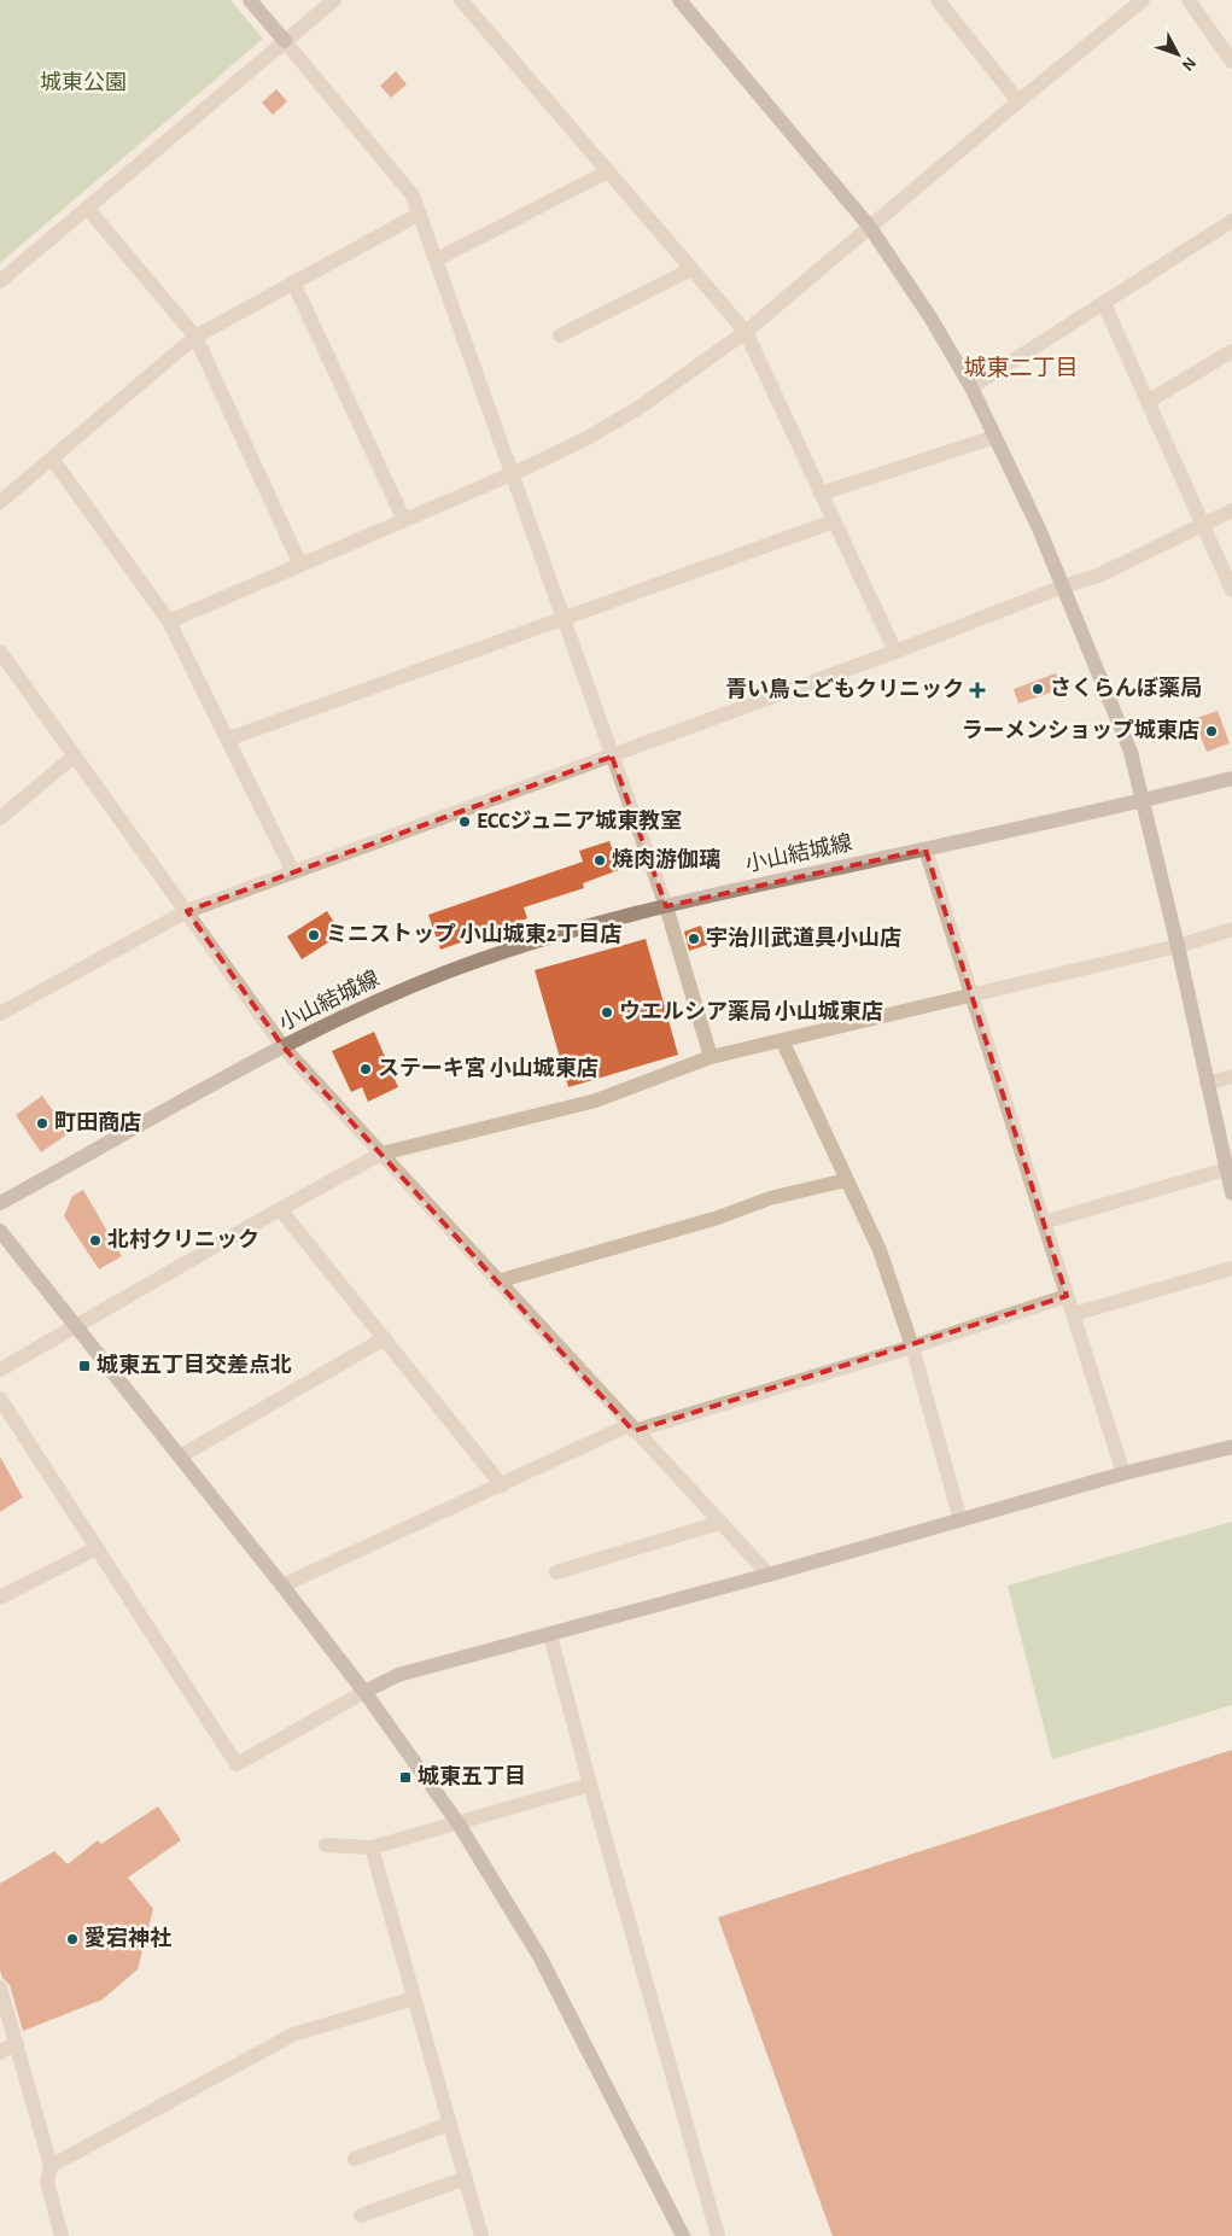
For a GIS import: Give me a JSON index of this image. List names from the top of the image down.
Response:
{
  "streets": {
    "street": ["小山結城線"]
  },
  "districts": ["城東二丁目"],
  "parks": ["城東公園"],
  "places": {
    "other": [
      "さくらんぼ薬局",
      "ラーメンショップ城東店",
      "ECCジュニア城東教室",
      "焼肉游伽璃",
      "ミニストップ 小山城東2丁目店",
      "宇治川武道具小山店",
      "ウエルシア薬局 小山城東店",
      "ステーキ宮 小山城東店",
      "町田商店",
      "北村クリニック",
      "愛宕神社"
    ],
    "health": ["青い鳥こどもクリニック"],
    "transit": ["城東五丁目交差点北", "城東五丁目"]
  },
  "north": "bottom right"
}
